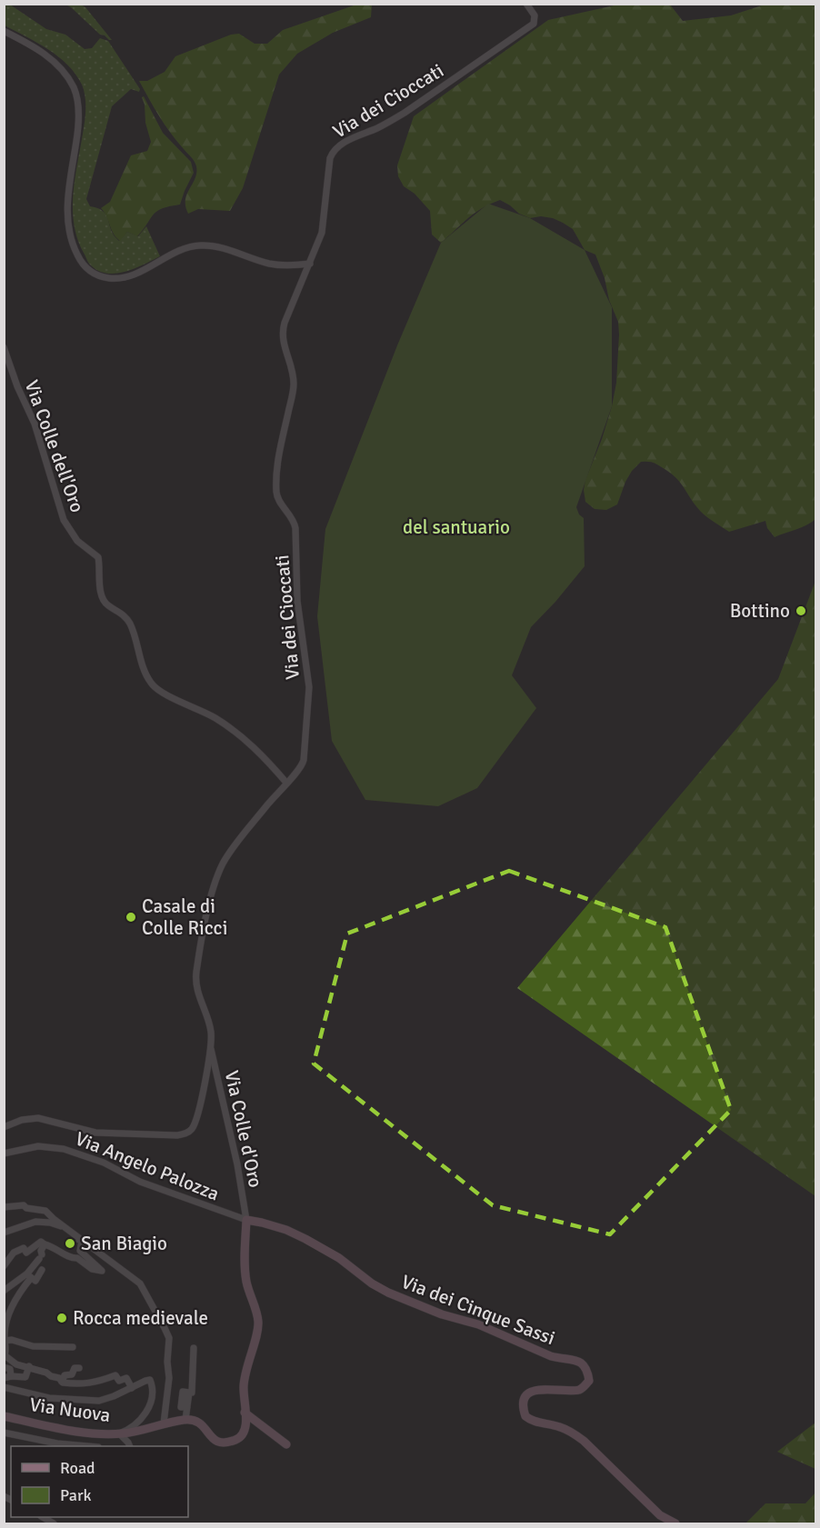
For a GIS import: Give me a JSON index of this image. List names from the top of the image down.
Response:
{
  "streets": {
    "street": [
      "Via dei Cioccati",
      "Via Colle dell'Oro",
      "Via Colle d'Oro",
      "Via Angelo Palozza",
      "Via dei Cinque Sassi",
      "Via Nuova"
    ]
  },
  "crossings": [
    ["Via dei Cioccati", "Via Colle dell'Oro"],
    ["Via dei Cioccati", "Via Colle d'Oro"],
    ["Via Colle d'Oro", "Via Angelo Palozza"],
    ["Via Colle d'Oro", "Via dei Cinque Sassi"],
    ["Via Angelo Palozza", "Via dei Cinque Sassi"]
  ],
  "parks": ["del santuario"],
  "places": [
    "Bottino",
    "Casale di Colle Ricci",
    "San Biagio",
    "Rocca medievale"
  ],
  "legend": ["Road", "Park"]
}
